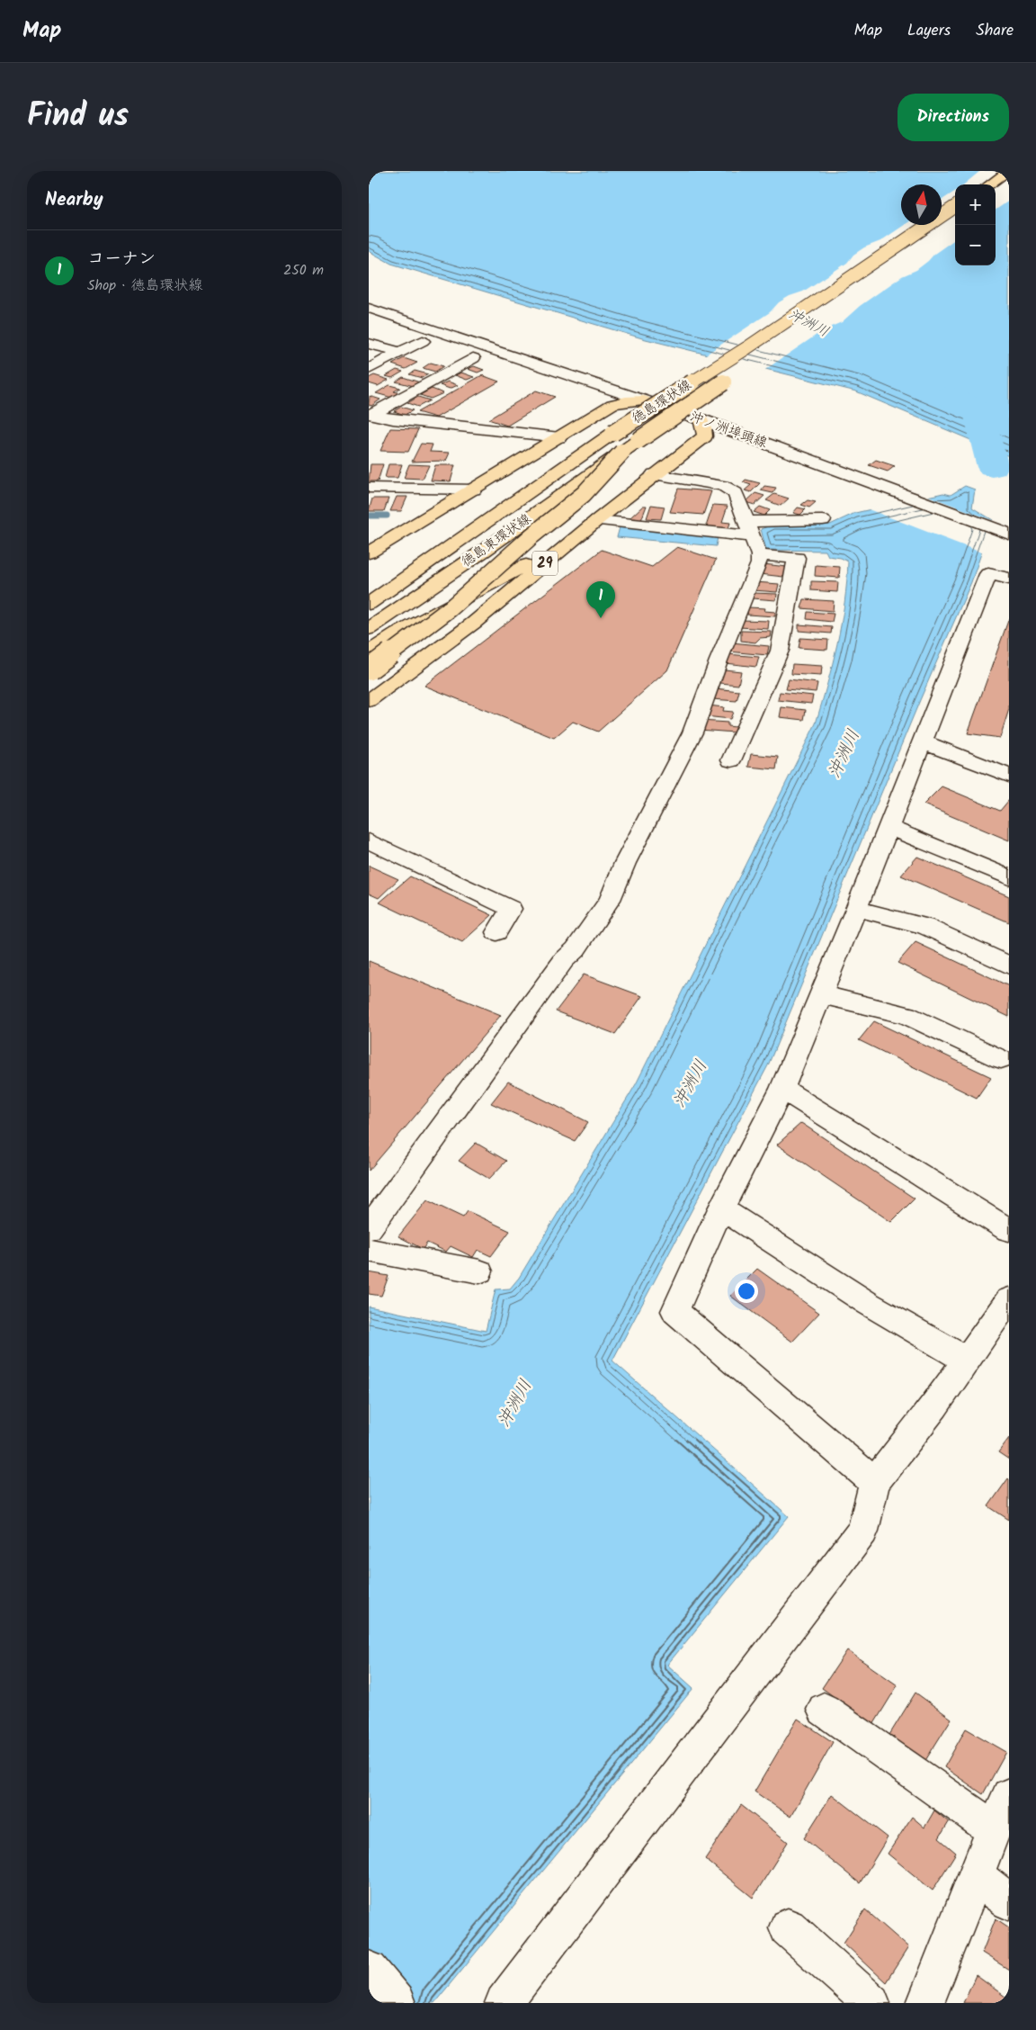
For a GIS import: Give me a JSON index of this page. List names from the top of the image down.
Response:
{
  "streets": {
    "main road": ["徳島環状線", "徳島東環状線", "29"],
    "street": ["沖ノ洲埠頭線"]
  },
  "crossings": [
    ["徳島環状線", "沖ノ洲埠頭線"],
    ["徳島環状線", "徳島東環状線"],
    ["徳島環状線", "29"],
    ["沖ノ洲埠頭線", "29"],
    ["徳島東環状線", "29"]
  ],
  "water": ["沖洲川"],
  "north": "top",
  "page": {
    "header": "Map",
    "nav": ["Map", "Layers", "Share"],
    "title": "Find us",
    "buttons": "Directions",
    "heading": "Nearby",
    "map_buttons": ["+", "−"],
    "list": [
      {
        "mark": "1",
        "name": "コーナン",
        "note": "Shop · 徳島環状線",
        "value": "250 m"
      }
    ],
    "pins": "1"
  }
}
